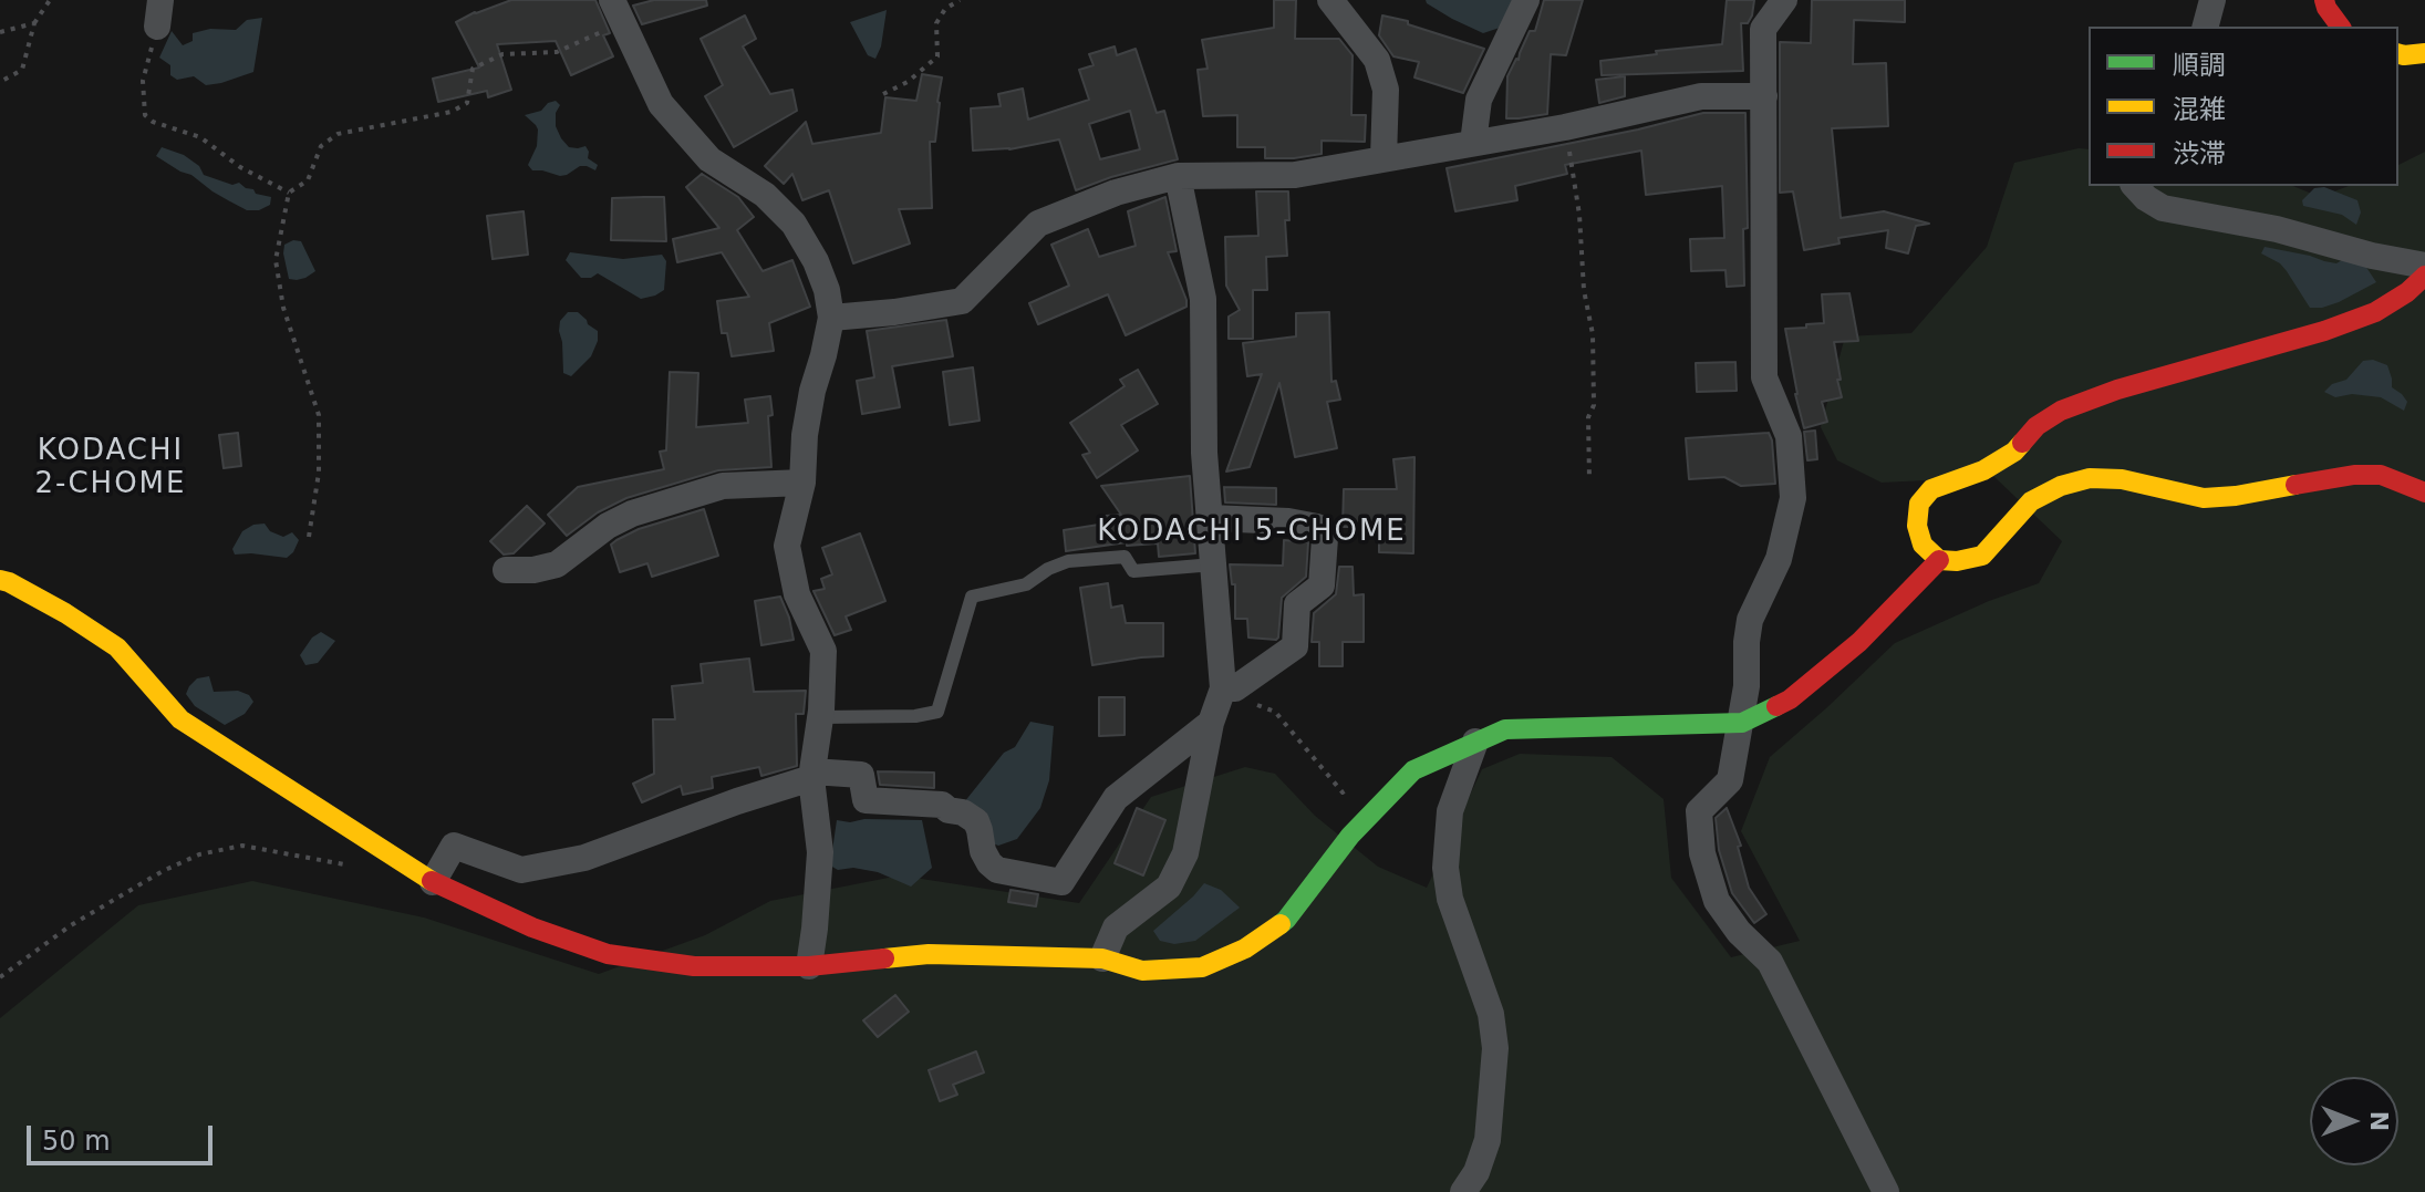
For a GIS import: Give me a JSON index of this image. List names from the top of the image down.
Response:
{
  "districts": ["KODACHI 2-CHOME", "KODACHI 5-CHOME"],
  "legend": ["順調", "混雑", "渋滞"],
  "scale_bar": "50 m",
  "north": "right"
}
